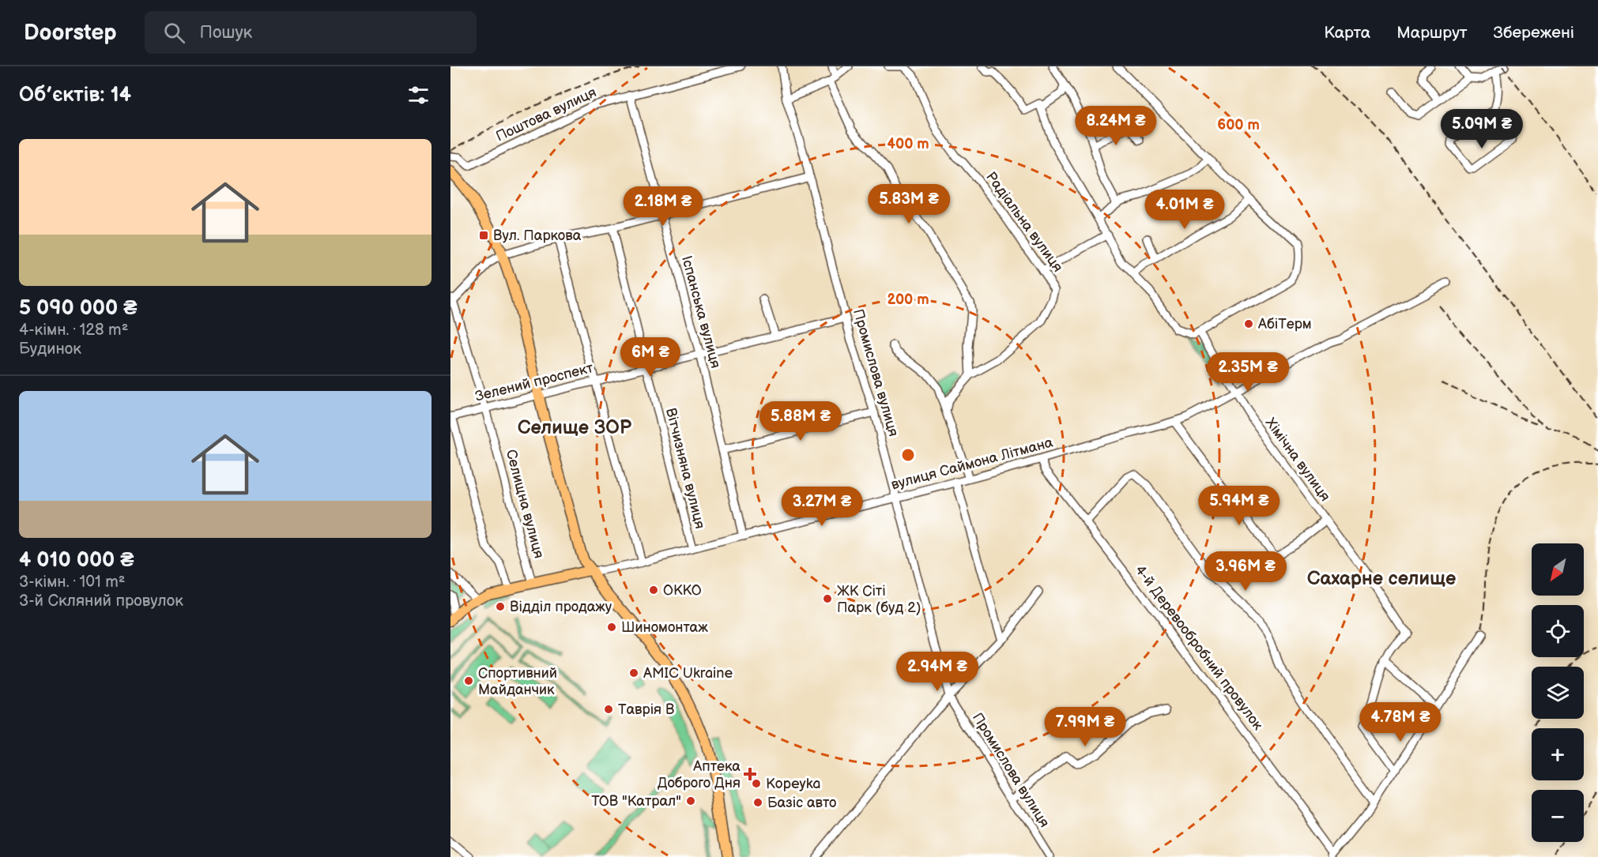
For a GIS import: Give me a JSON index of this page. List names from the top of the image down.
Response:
{
  "streets": {
    "street": [
      "Поштова вулиця",
      "Радіальна вулиця",
      "Іспанська вулиця",
      "Промислова вулиця",
      "Зелений проспект",
      "Хімічна вулиця",
      "вулиця Саймона Літмана",
      "Вітчизняна вулиця",
      "Селищна вулиця",
      "4-й Деревообробний провулок"
    ]
  },
  "crossings": [
    ["Поштова вулиця", "Іспанська вулиця"],
    ["Іспанська вулиця", "Зелений проспект"],
    ["Іспанська вулиця", "вулиця Саймона Літмана"],
    ["Промислова вулиця", "Зелений проспект"],
    ["Промислова вулиця", "вулиця Саймона Літмана"],
    ["Зелений проспект", "Вітчизняна вулиця"],
    ["Зелений проспект", "Селищна вулиця"],
    ["Хімічна вулиця", "вулиця Саймона Літмана"],
    ["вулиця Саймона Літмана", "Вітчизняна вулиця"],
    ["вулиця Саймона Літмана", "4-й Деревообробний провулок"]
  ],
  "districts": ["Селище ЗОР", "Сахарне селище"],
  "places": {
    "transit": ["Вул. Паркова"],
    "other": [
      "АбіТерм",
      "ОККО",
      "ЖК Сіті Парк (буд 2)",
      "Відділ продажу",
      "Шиномонтаж",
      "AMIC Ukraine",
      "Спортивний Майданчик",
      "Таврія В",
      "Kopeyka",
      "ТОВ \"Катрал\"",
      "Базіс авто"
    ],
    "health": ["Аптека Доброго Дня"]
  },
  "north": "bottom left",
  "page": {
    "header": "Doorstep",
    "search": "Пошук",
    "nav": ["Карта", "Маршрут", "Збережені"],
    "heading": "Об’єктів: 14",
    "price": [
      "8.24M ₴",
      "5.09M ₴",
      "5.83M ₴",
      "2.18M ₴",
      "4.01M ₴",
      "6M ₴",
      "2.35M ₴",
      "5.88M ₴",
      "5.94M ₴",
      "3.27M ₴",
      "3.96M ₴",
      "2.94M ₴",
      "4.78M ₴",
      "7.99M ₴"
    ],
    "list": [
      {
        "name": "5 090 000 ₴",
        "note": "4-кімн. · 128 m² · Будинок"
      },
      {
        "name": "4 010 000 ₴",
        "note": "3-кімн. · 101 m² · 3-й Скляний провулок"
      }
    ],
    "map_buttons": ["+", "−"]
  },
  "rings": ["600 m", "400 m", "200 m"]
}
